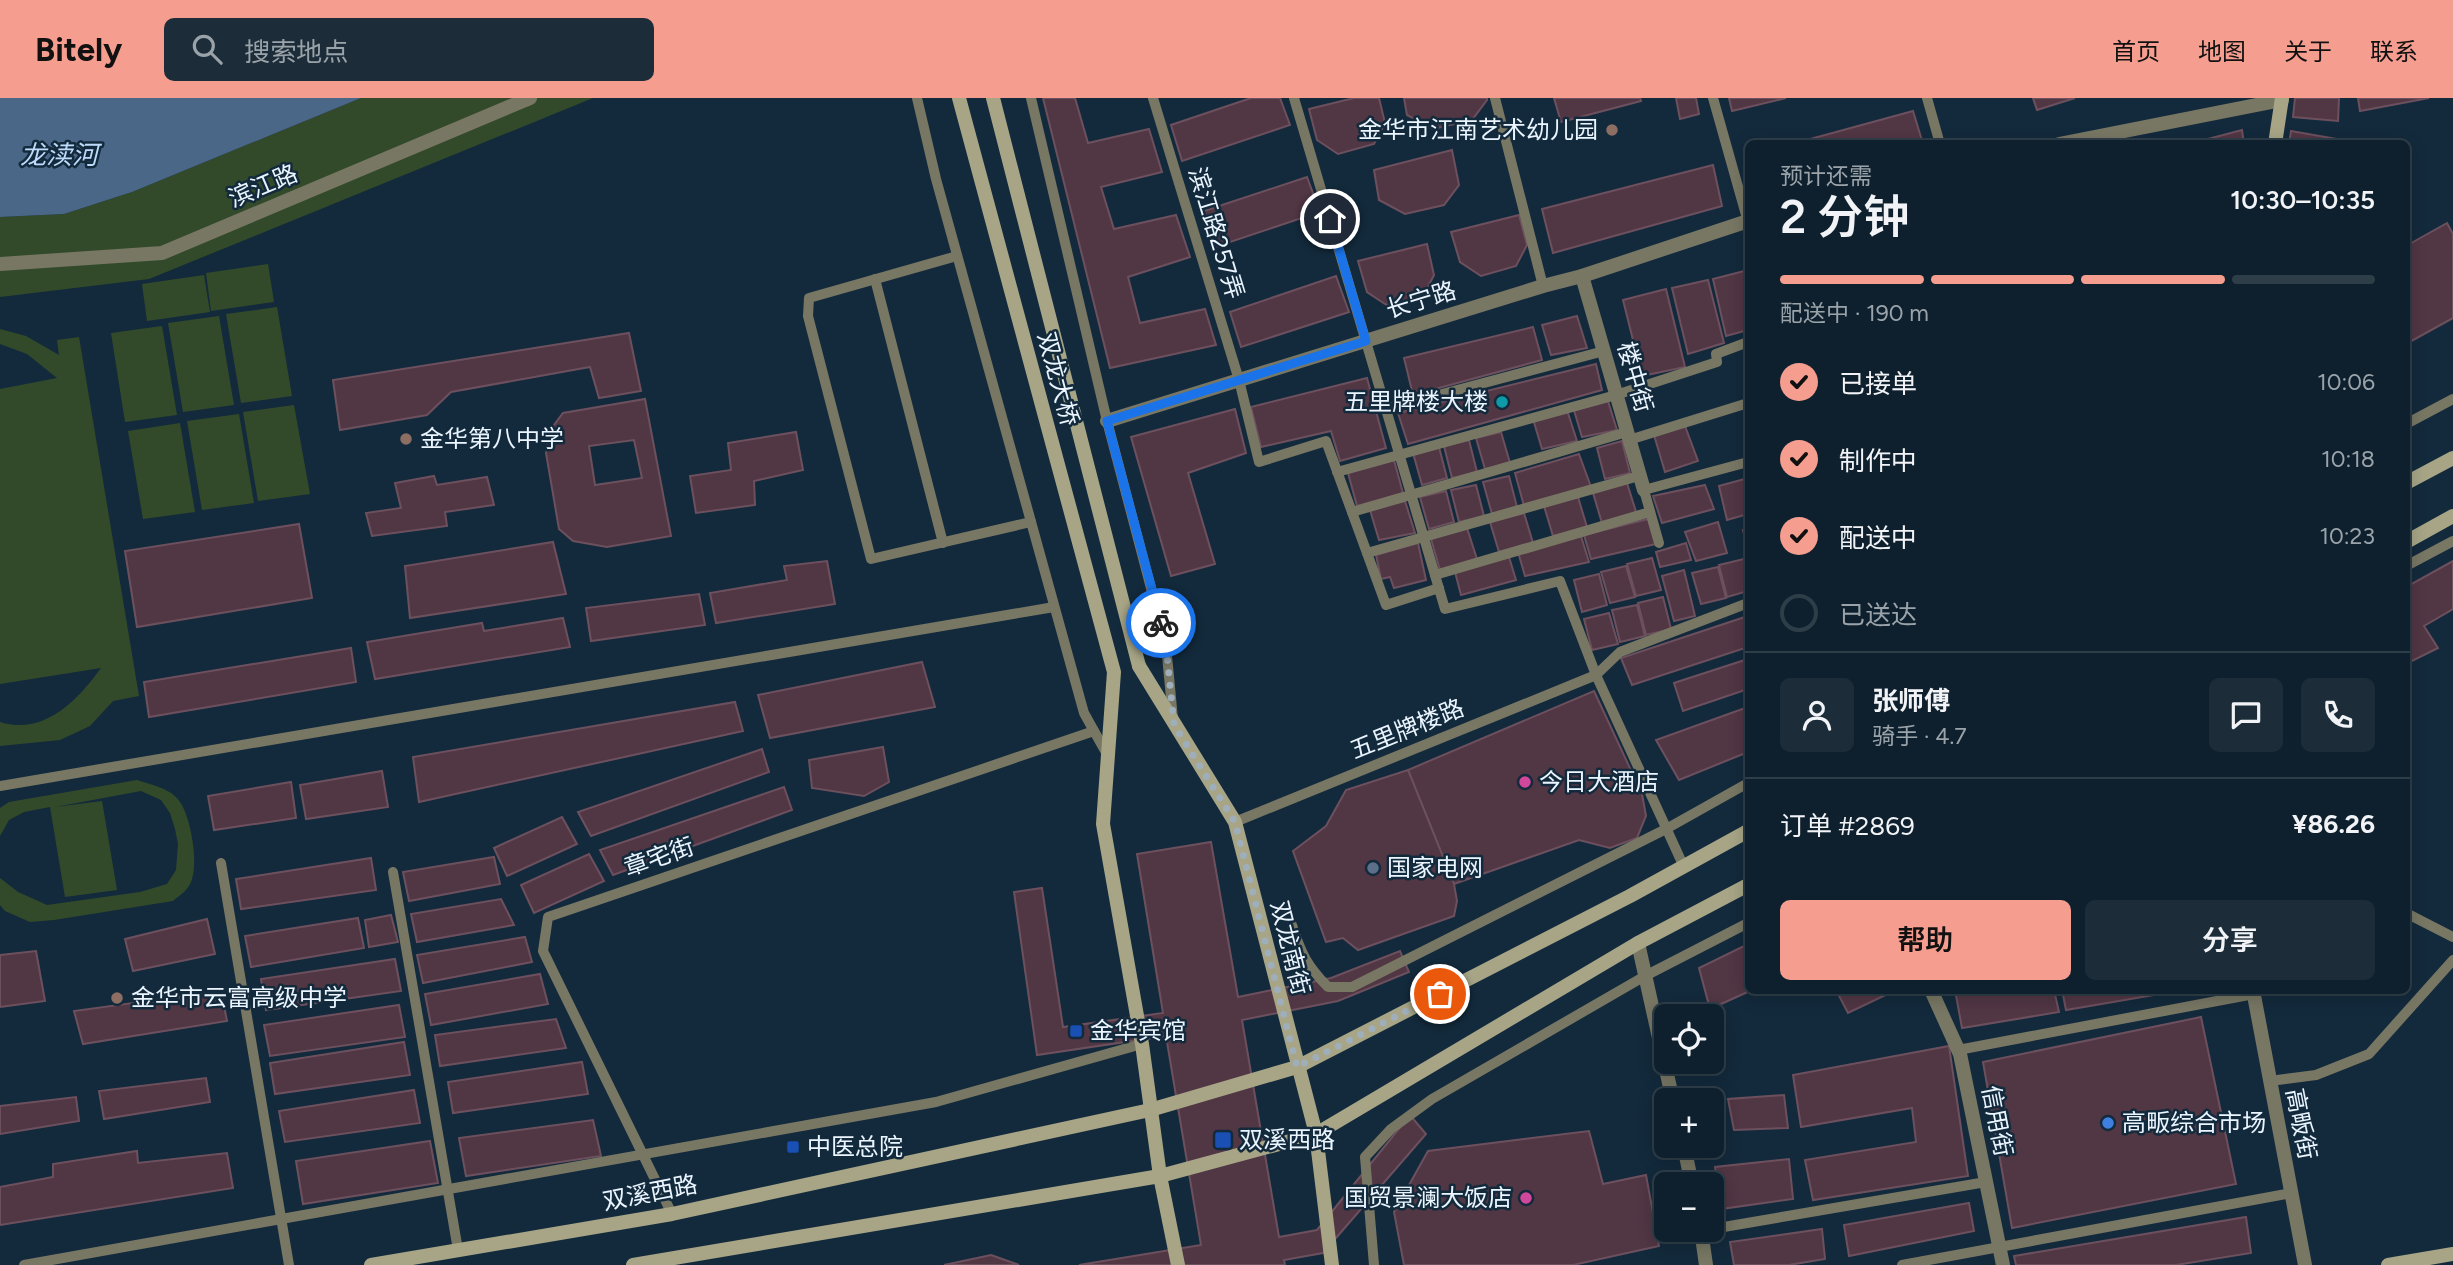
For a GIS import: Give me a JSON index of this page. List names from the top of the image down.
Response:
{
  "streets": {
    "main road": ["双龙大桥", "双龙南街", "双溪西路"],
    "street": [
      "滨江路",
      "长宁路",
      "楼中街",
      "信用街",
      "高畈街"
    ],
    "lane": ["滨江路257弄", "五里牌楼路", "章宅街"]
  },
  "crossings": [
    ["滨江路257弄", "长宁路"],
    ["长宁路", "楼中街"],
    ["双龙大桥", "双龙南街"],
    ["五里牌楼路", "双龙南街"],
    ["章宅街", "双溪西路"],
    ["双龙南街", "双溪西路"]
  ],
  "water": ["龙渎河"],
  "places": {
    "other": [
      "金华市江南艺术幼儿园",
      "五里牌楼大楼",
      "金华第八中学",
      "今日大酒店",
      "国家电网",
      "金华市云富高级中学",
      "高畈综合市场",
      "国贸景澜大饭店"
    ],
    "transit": ["金华宾馆", "双溪西路", "中医总院"]
  },
  "page": {
    "header": "Bitely",
    "search": "搜索地点",
    "nav": [
      "首页",
      "地图",
      "关于",
      "联系"
    ],
    "heading": ["2 分钟", "预计还需", "10:30–10:35"],
    "panel": [
      "张师傅",
      "骑手 · 4.7",
      "订单 #2869",
      "¥86.26"
    ],
    "bar": "配送中 · 190 m",
    "list": [
      ["已接单", "10:06"],
      ["制作中", "10:18"],
      ["配送中", "10:23"],
      "已送达"
    ],
    "buttons": ["帮助", "分享"],
    "map_buttons": ["+", "−"]
  }
}
